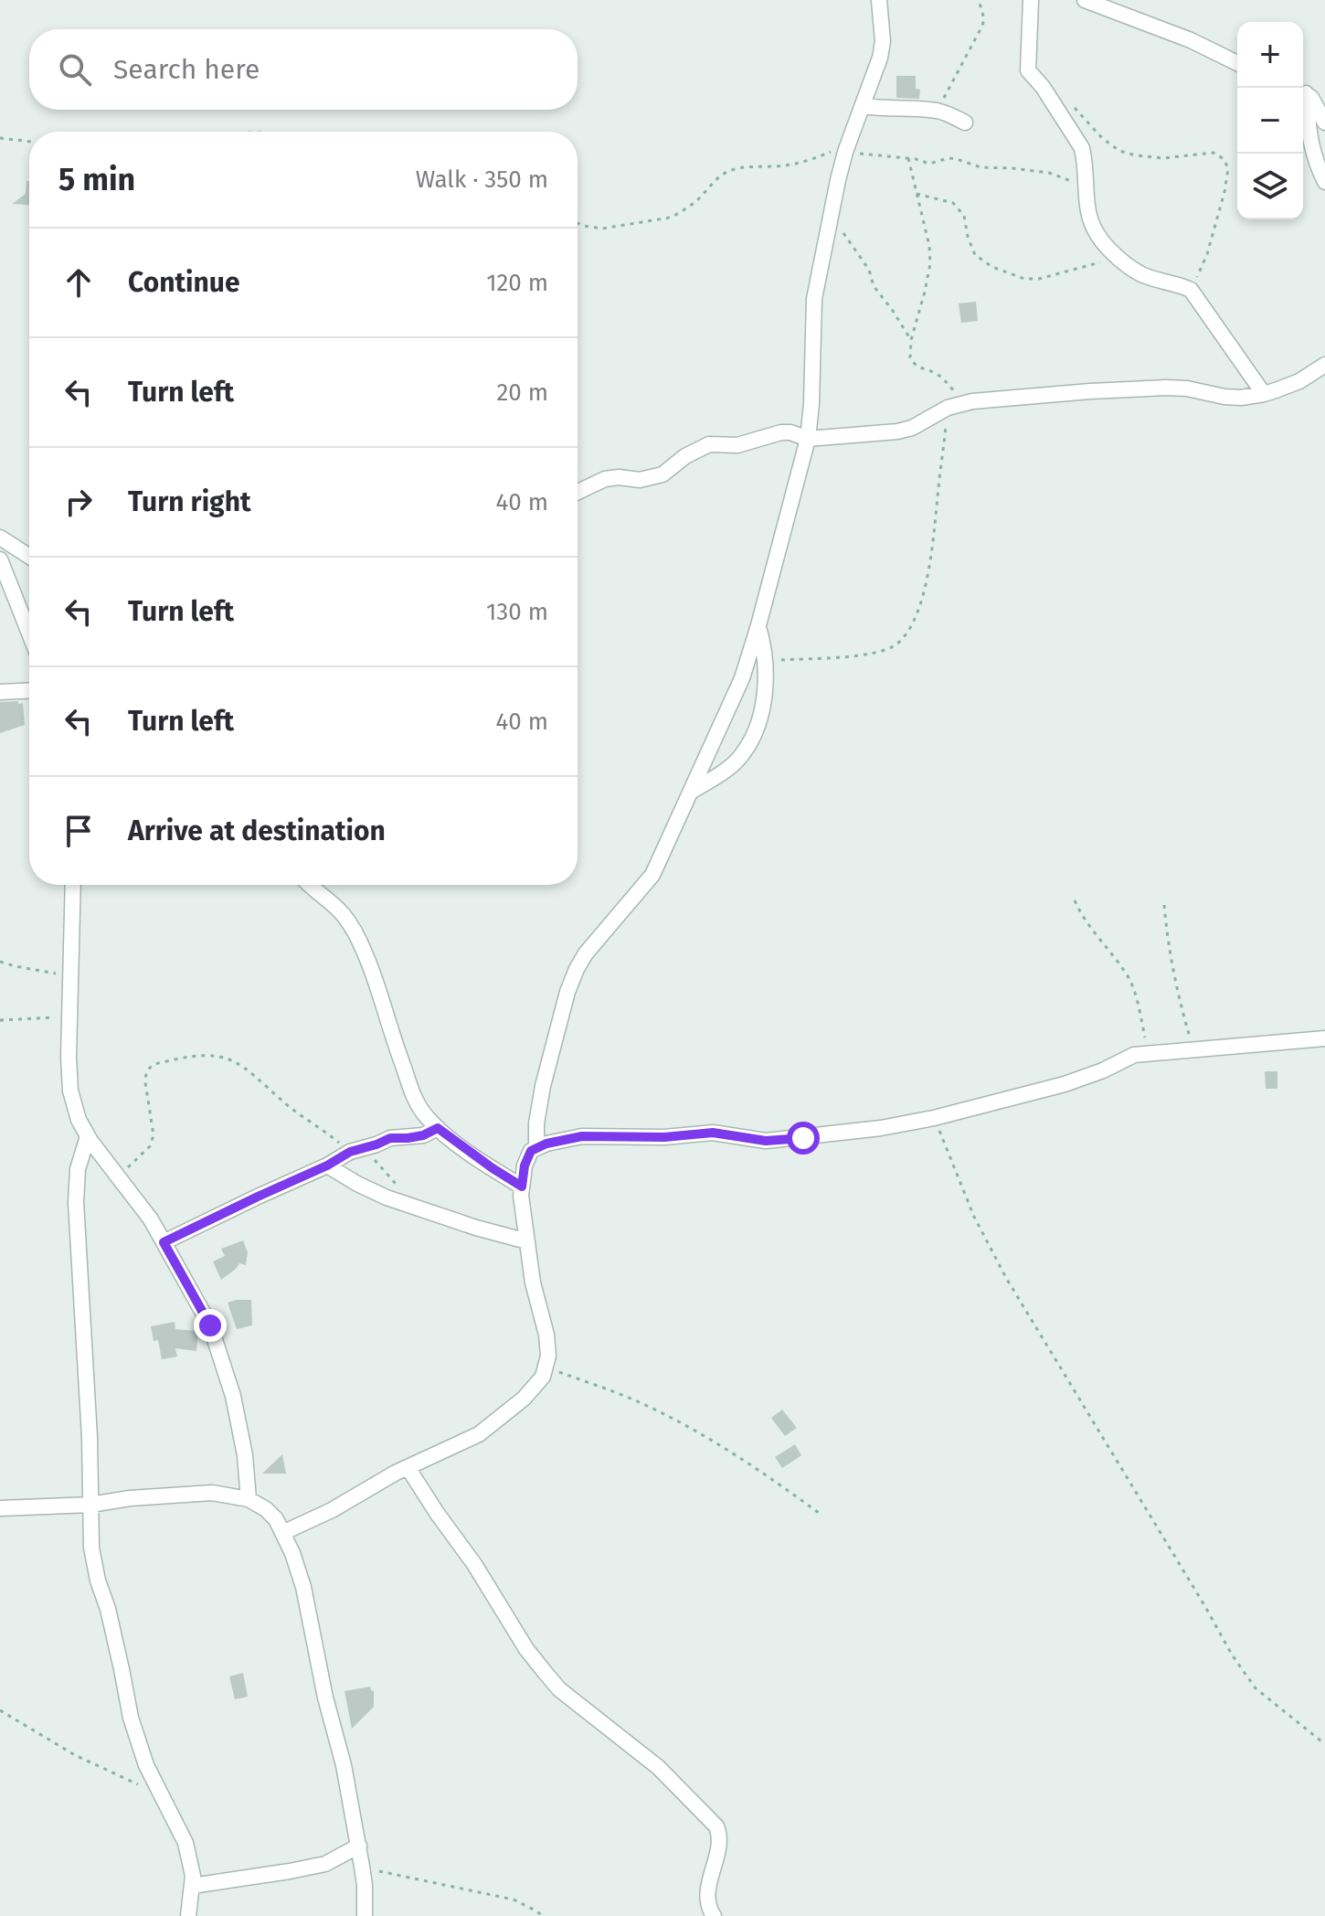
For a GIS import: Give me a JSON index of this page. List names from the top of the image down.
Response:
{
  "page": {
    "map_buttons": ["+", "−"],
    "search": "Search here",
    "heading": ["5 min", "Walk · 350 m"],
    "list": [
      ["Continue", "120 m"],
      ["Turn left", "20 m"],
      ["Turn right", "40 m"],
      ["Turn left", "130 m"],
      ["Turn left", "40 m"],
      "Arrive at destination"
    ]
  }
}
